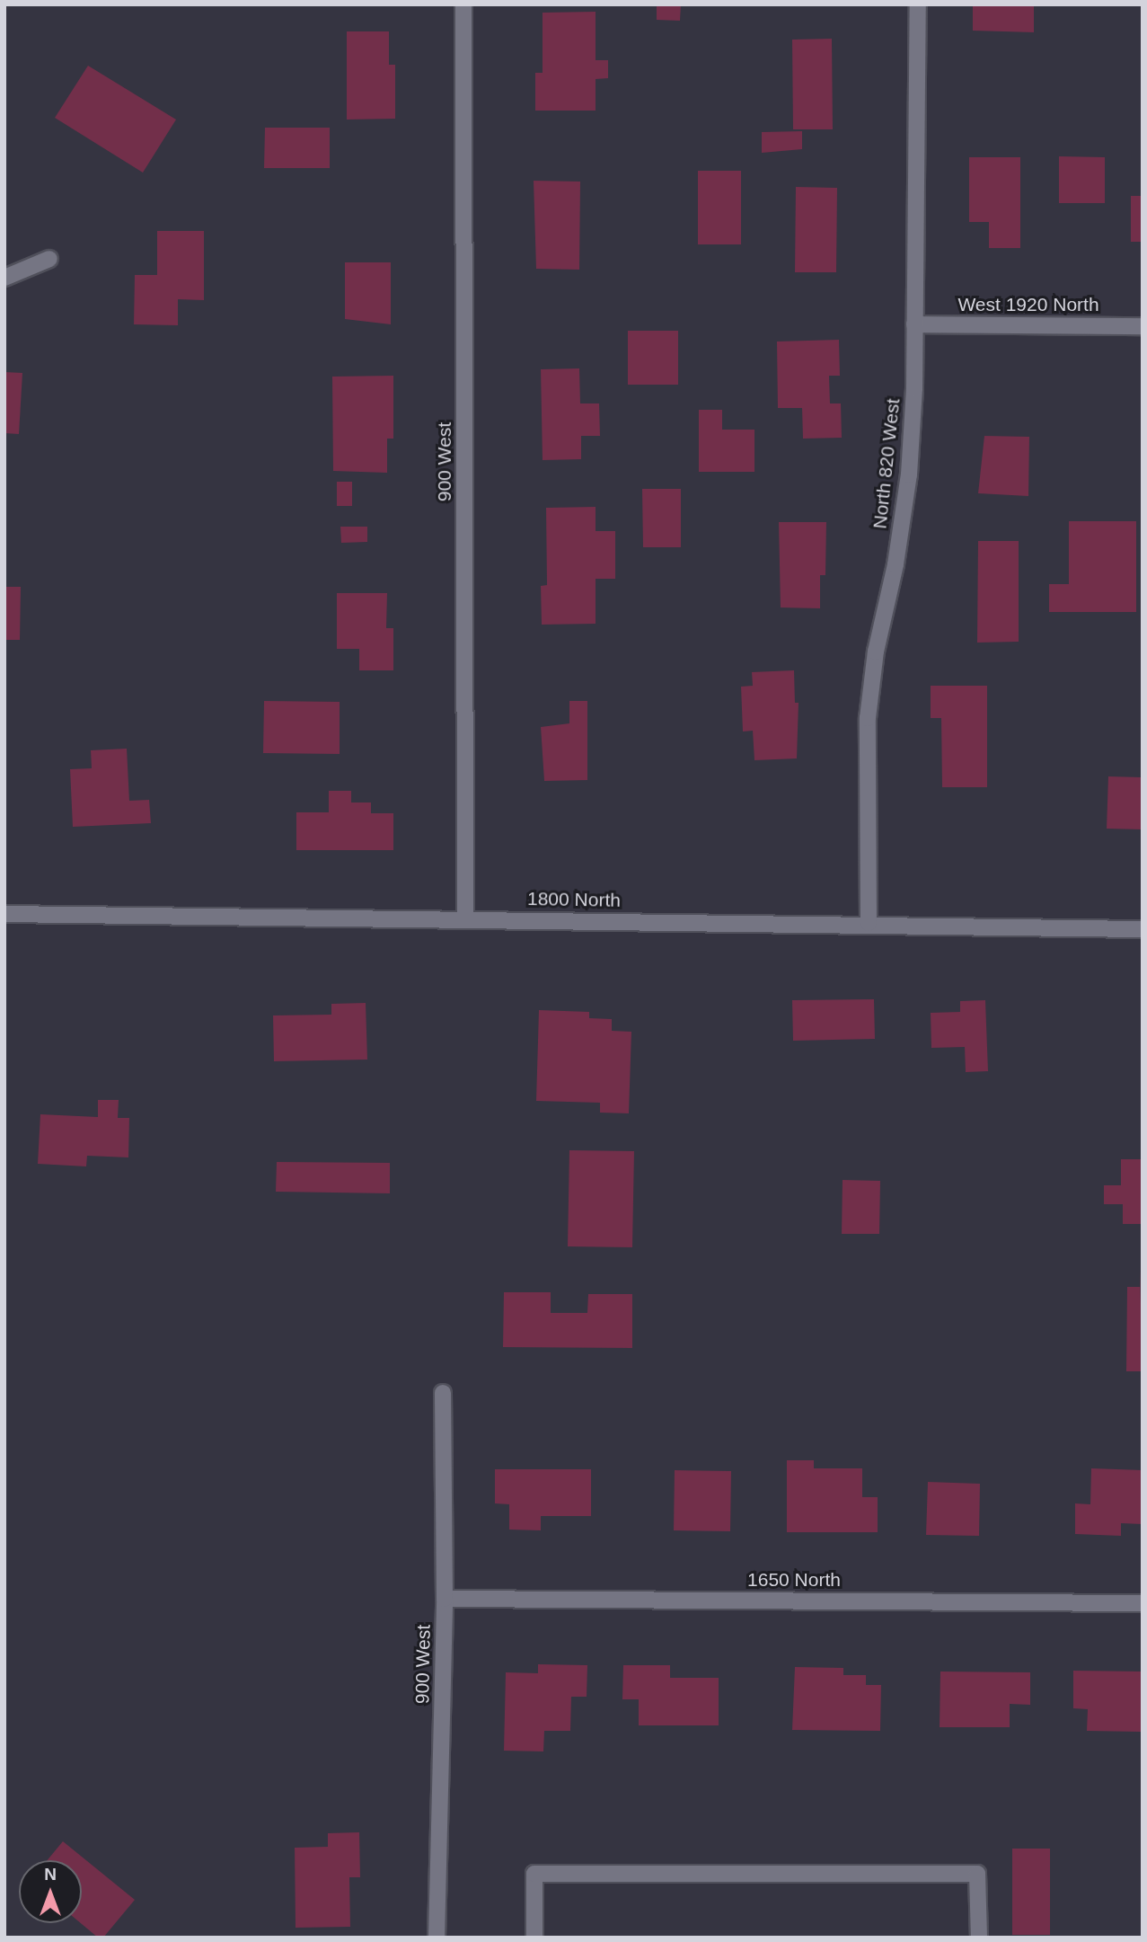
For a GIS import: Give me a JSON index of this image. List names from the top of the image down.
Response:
{
  "streets": {
    "street": [
      "West 1920 North",
      "900 West",
      "North 820 West",
      "1800 North",
      "1650 North"
    ]
  },
  "crossings": [
    ["West 1920 North", "North 820 West"],
    ["900 West", "1800 North"],
    ["900 West", "1650 North"],
    ["North 820 West", "1800 North"]
  ],
  "north": "top"
}
